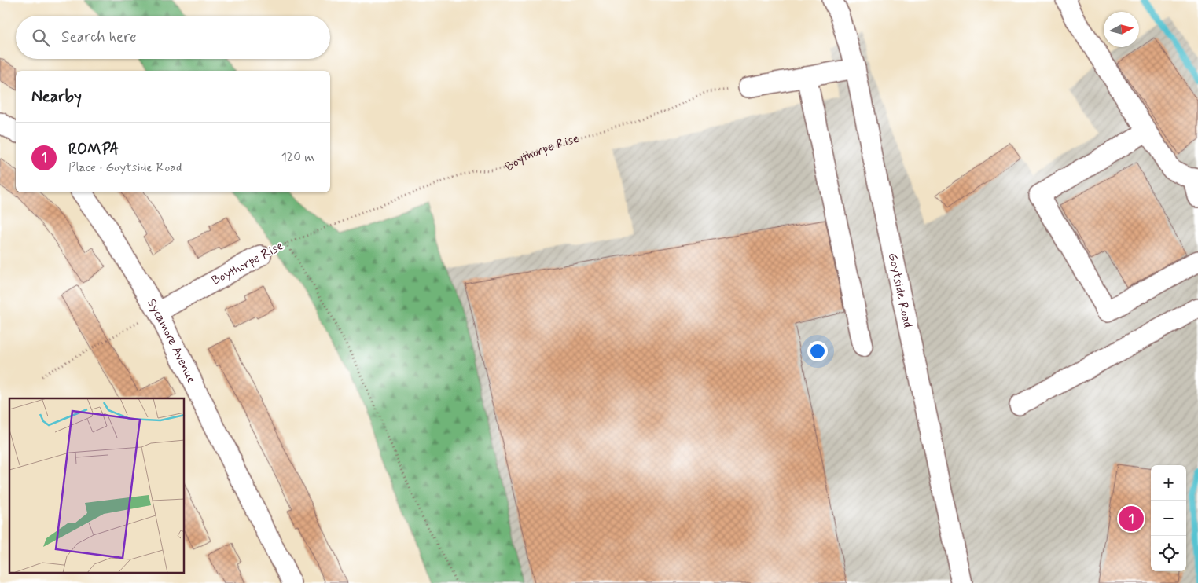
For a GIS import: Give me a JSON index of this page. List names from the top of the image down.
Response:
{
  "streets": {
    "street": ["Boythorpe Rise", "Goytside Road", "Sycamore Avenue"]
  },
  "crossings": [
    ["Boythorpe Rise", "Sycamore Avenue"]
  ],
  "north": "right",
  "page": {
    "search": "Search here",
    "heading": "Nearby",
    "list": [
      {
        "mark": "1",
        "name": "ROMPA",
        "note": "Place · Goytside Road",
        "value": "120 m"
      }
    ],
    "map_buttons": ["+", "−"],
    "pins": "1"
  }
}
